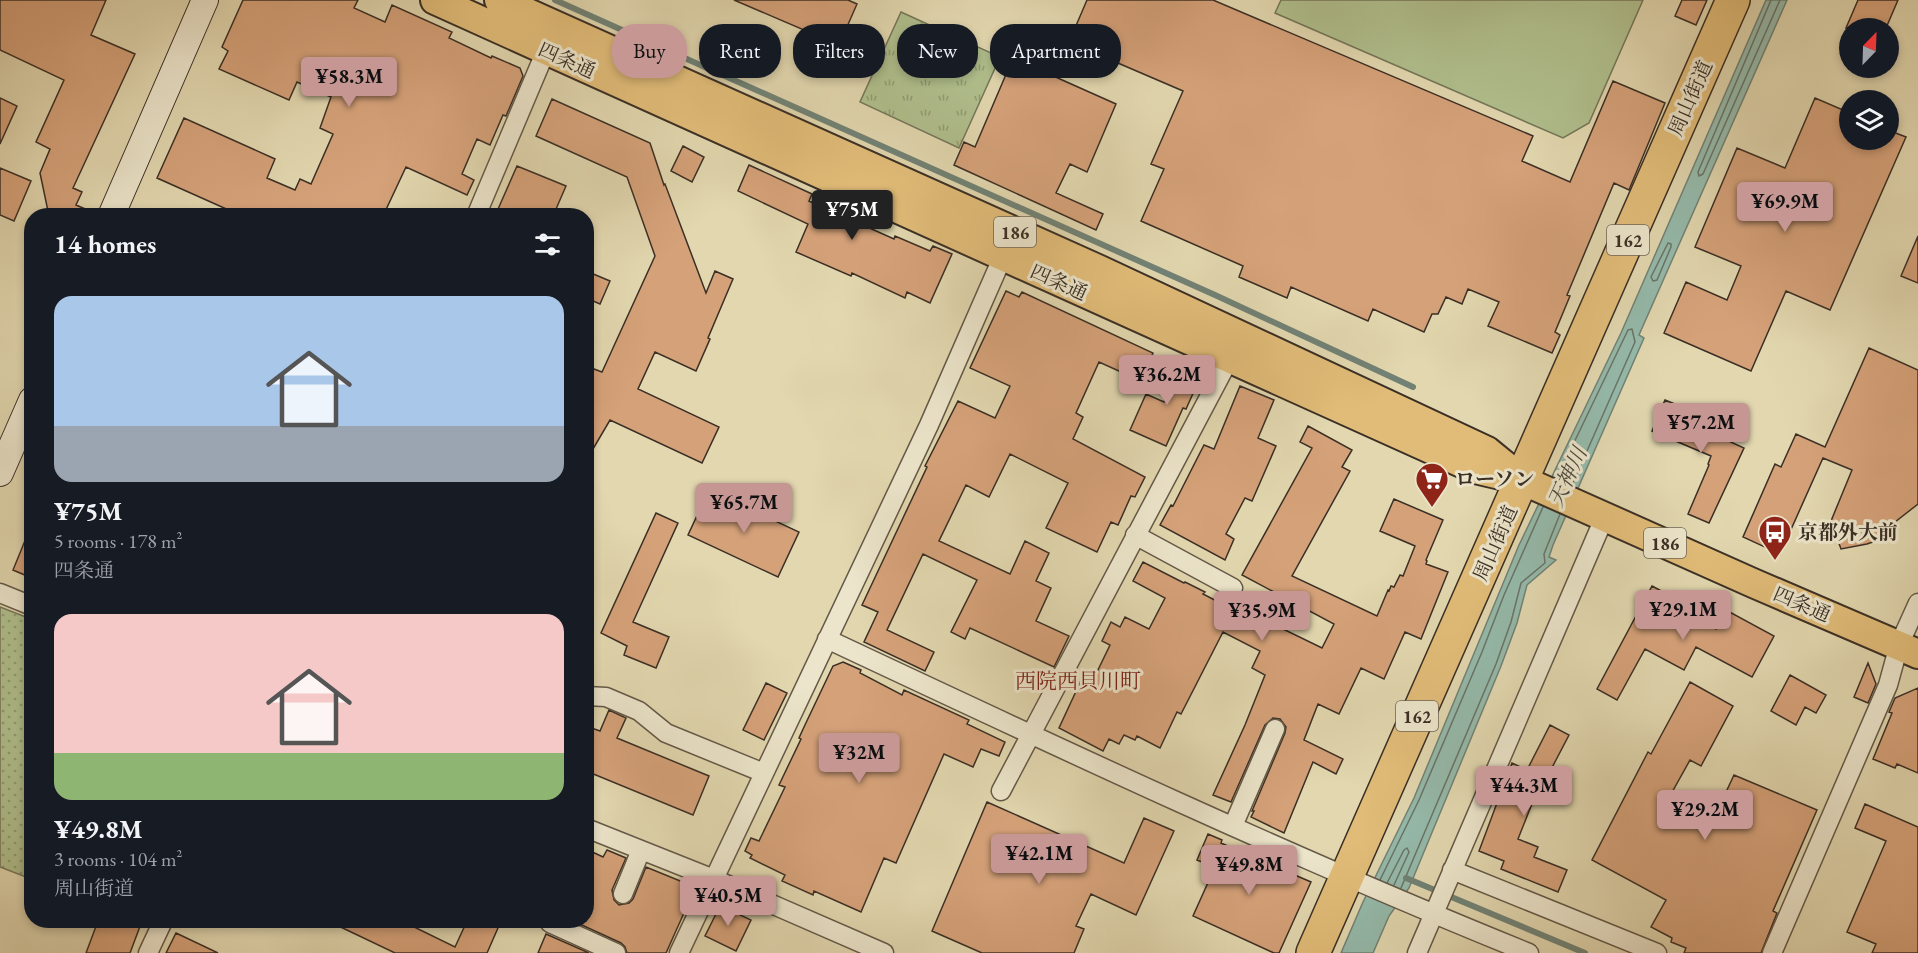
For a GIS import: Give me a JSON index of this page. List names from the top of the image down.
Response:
{
  "streets": {
    "highway": ["周山街道", "162"],
    "main road": ["四条通", "186"]
  },
  "crossings": [
    ["四条通", "周山街道"]
  ],
  "districts": ["西院西貝川町"],
  "water": ["天神川"],
  "places": {
    "supermarket": ["ローソン"],
    "bus stop": ["京都外大前"]
  },
  "north": "top right",
  "page": {
    "chip": [
      "Buy",
      "Rent",
      "Filters",
      "New",
      "Apartment"
    ],
    "price": [
      "¥58.3M",
      "¥69.9M",
      "¥75M",
      "¥36.2M",
      "¥57.2M",
      "¥65.7M",
      "¥29.1M",
      "¥35.9M",
      "¥32M",
      "¥44.3M",
      "¥29.2M",
      "¥42.1M",
      "¥49.8M",
      "¥40.5M"
    ],
    "heading": "14 homes",
    "list": [
      {
        "name": "¥75M",
        "note": "5 rooms · 178 m² · 四条通"
      },
      {
        "name": "¥49.8M",
        "note": "3 rooms · 104 m² · 周山街道"
      }
    ]
  }
}
